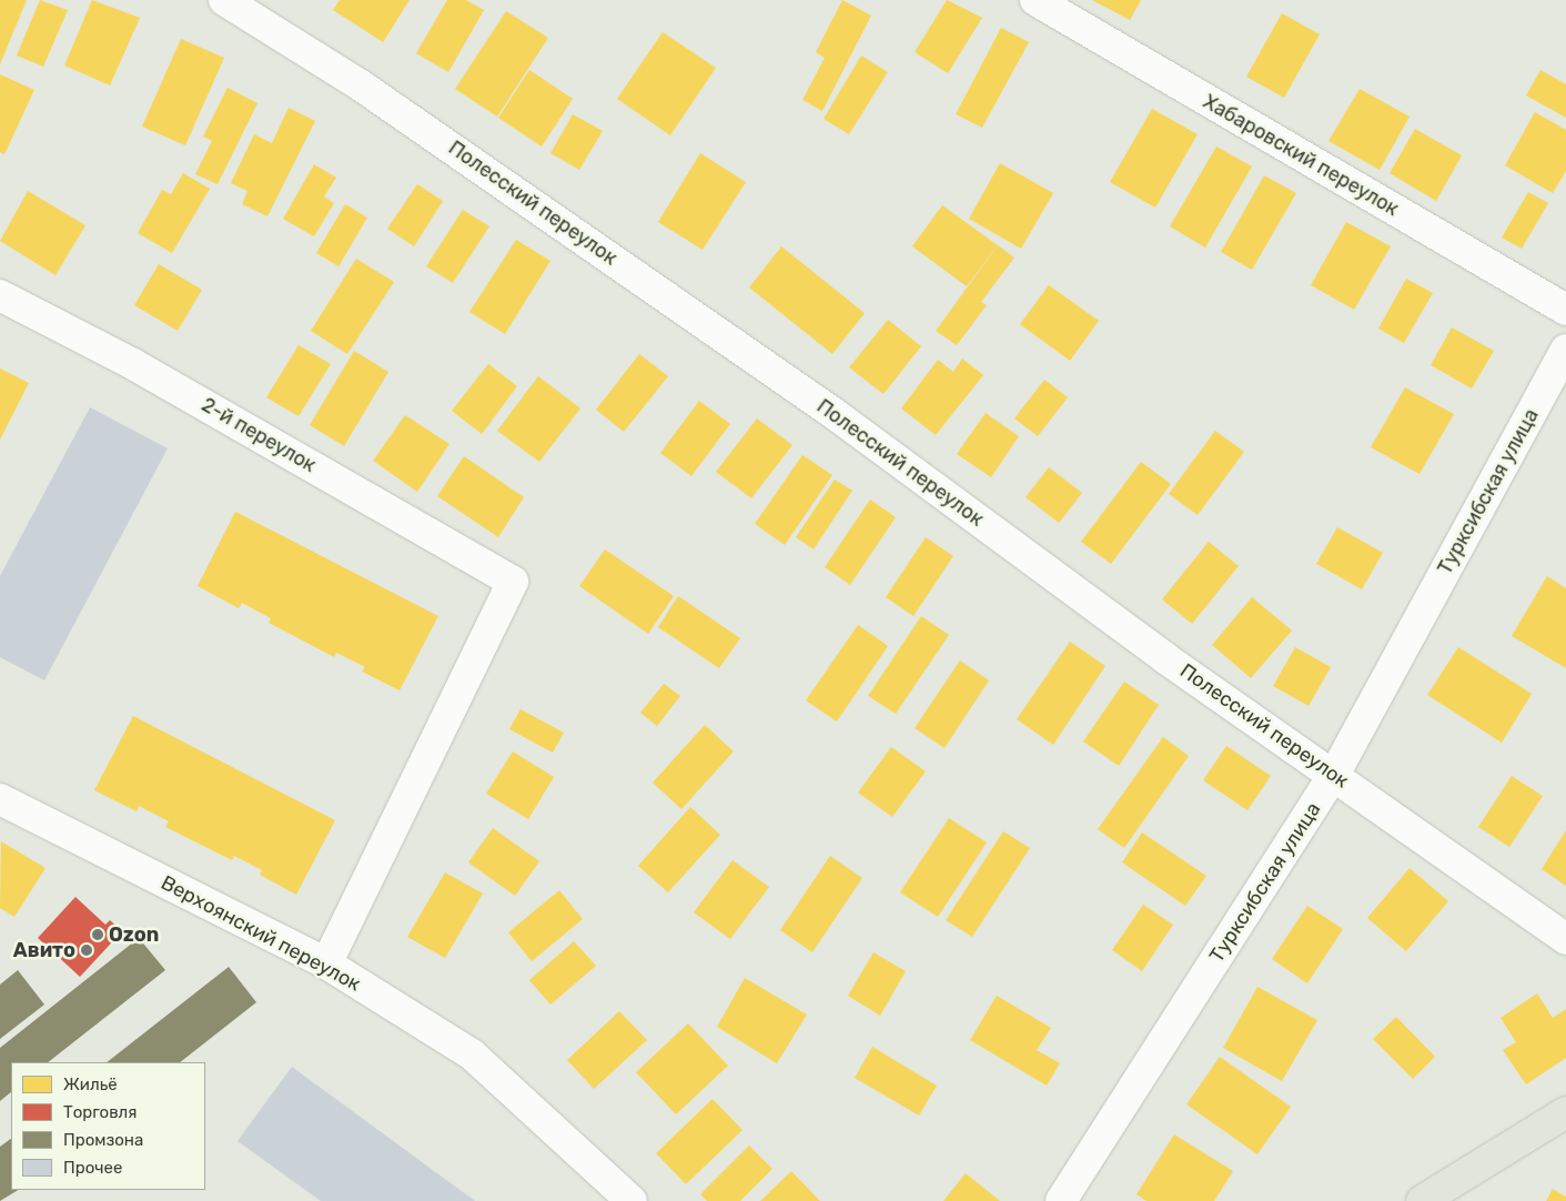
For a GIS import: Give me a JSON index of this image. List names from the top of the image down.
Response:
{
  "streets": {
    "street": [
      "Хабаровский переулок",
      "Полесский переулок",
      "2-й переулок",
      "Турксибская улица",
      "Верхоянский переулок"
    ]
  },
  "crossings": [
    ["Полесский переулок", "Турксибская улица"],
    ["2-й переулок", "Верхоянский переулок"]
  ],
  "places": ["Ozon", "Авито"],
  "legend": [
    "Жильё",
    "Торговля",
    "Промзона",
    "Прочее"
  ]
}
